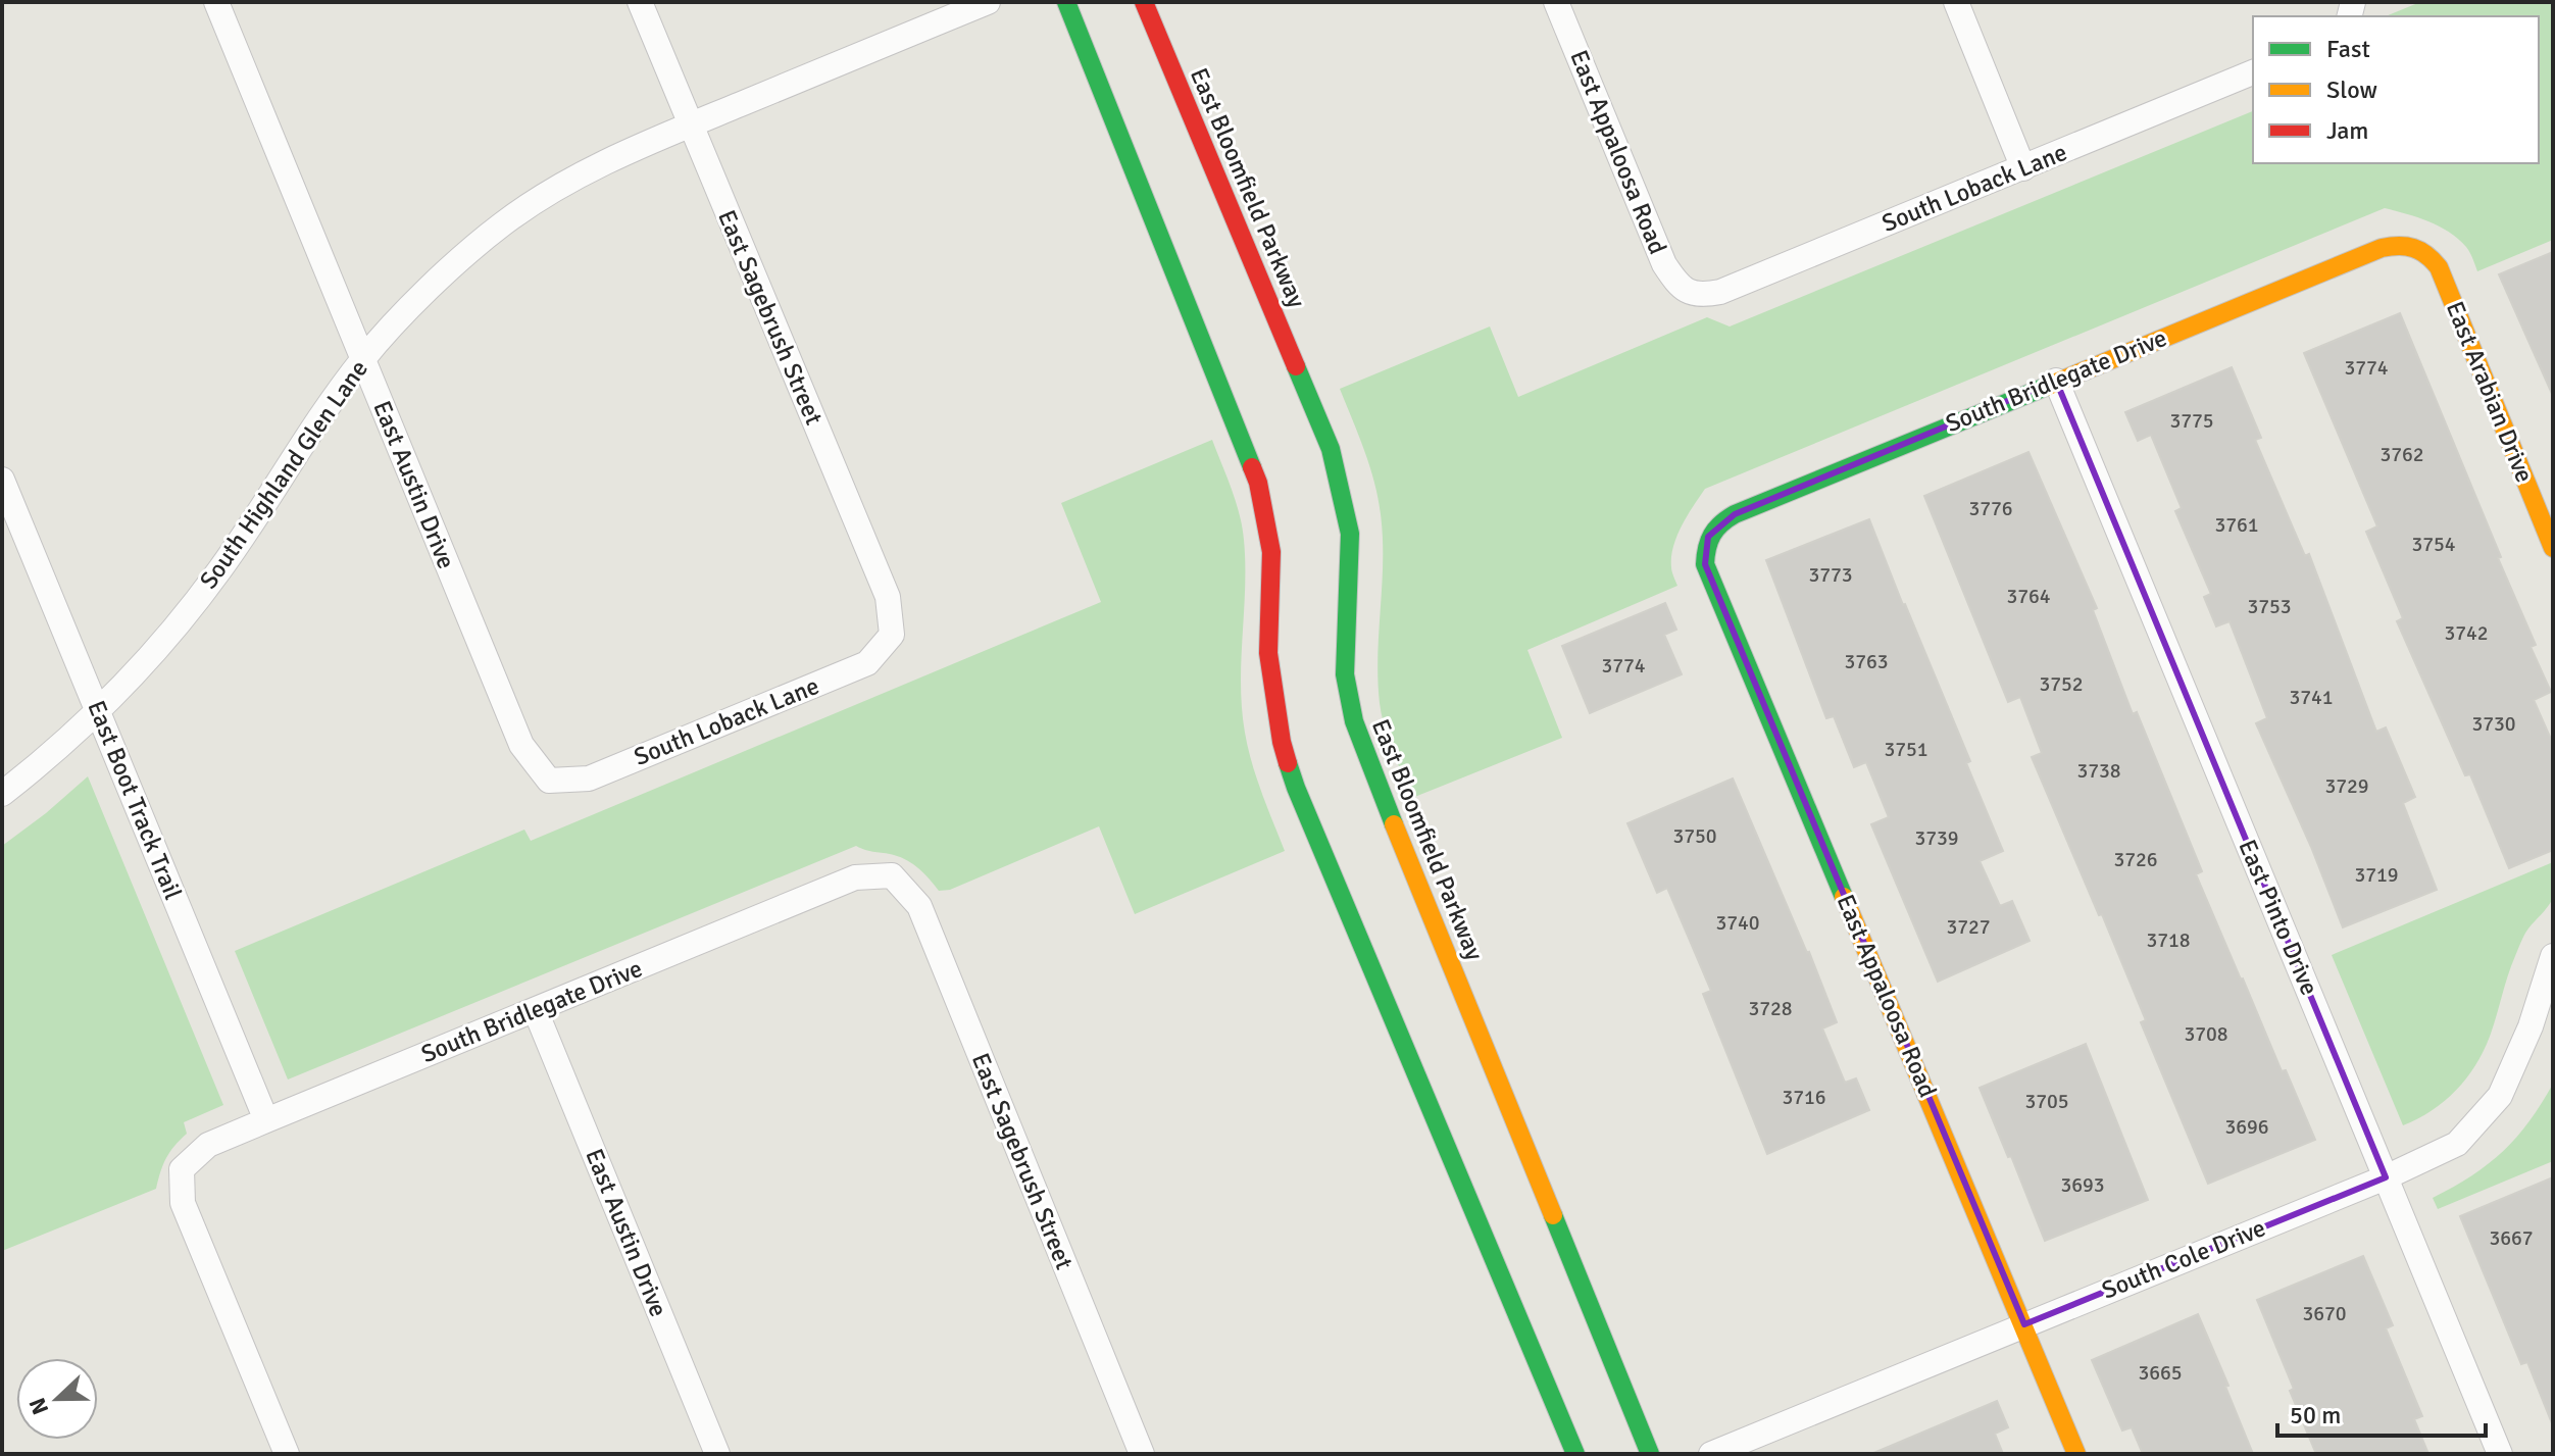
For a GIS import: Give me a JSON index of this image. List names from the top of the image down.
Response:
{
  "streets": {
    "street": [
      "East Appaloosa Road",
      "East Bloomfield Parkway",
      "South Loback Lane",
      "East Sagebrush Street",
      "South Bridlegate Drive",
      "East Arabian Drive",
      "South Highland Glen Lane",
      "East Austin Drive",
      "East Boot Track Trail",
      "East Pinto Drive",
      "South Cole Drive"
    ]
  },
  "crossings": [
    ["East Appaloosa Road", "South Loback Lane"],
    ["East Appaloosa Road", "South Bridlegate Drive"],
    ["East Appaloosa Road", "South Cole Drive"],
    ["South Loback Lane", "East Sagebrush Street"],
    ["South Loback Lane", "East Austin Drive"],
    ["East Sagebrush Street", "South Bridlegate Drive"],
    ["East Sagebrush Street", "South Highland Glen Lane"],
    ["South Bridlegate Drive", "East Arabian Drive"],
    ["South Bridlegate Drive", "East Austin Drive"],
    ["South Bridlegate Drive", "East Boot Track Trail"],
    ["South Bridlegate Drive", "East Pinto Drive"],
    ["South Highland Glen Lane", "East Austin Drive"],
    ["South Highland Glen Lane", "East Boot Track Trail"],
    ["East Pinto Drive", "South Cole Drive"]
  ],
  "house_numbers": [
    "3774",
    "3775",
    "3762",
    "3776",
    "3761",
    "3754",
    "3773",
    "3764",
    "3753",
    "3742",
    "3763",
    "3774",
    "3752",
    "3741",
    "3730",
    "3751",
    "3738",
    "3729",
    "3750",
    "3739",
    "3726",
    "3719",
    "3740",
    "3727",
    "3718",
    "3728",
    "3708",
    "3716",
    "3705",
    "3696",
    "3693",
    "3667",
    "3670",
    "3665"
  ],
  "legend": ["Fast", "Slow", "Jam"],
  "scale_bar": "50 m",
  "north": "left"
}
